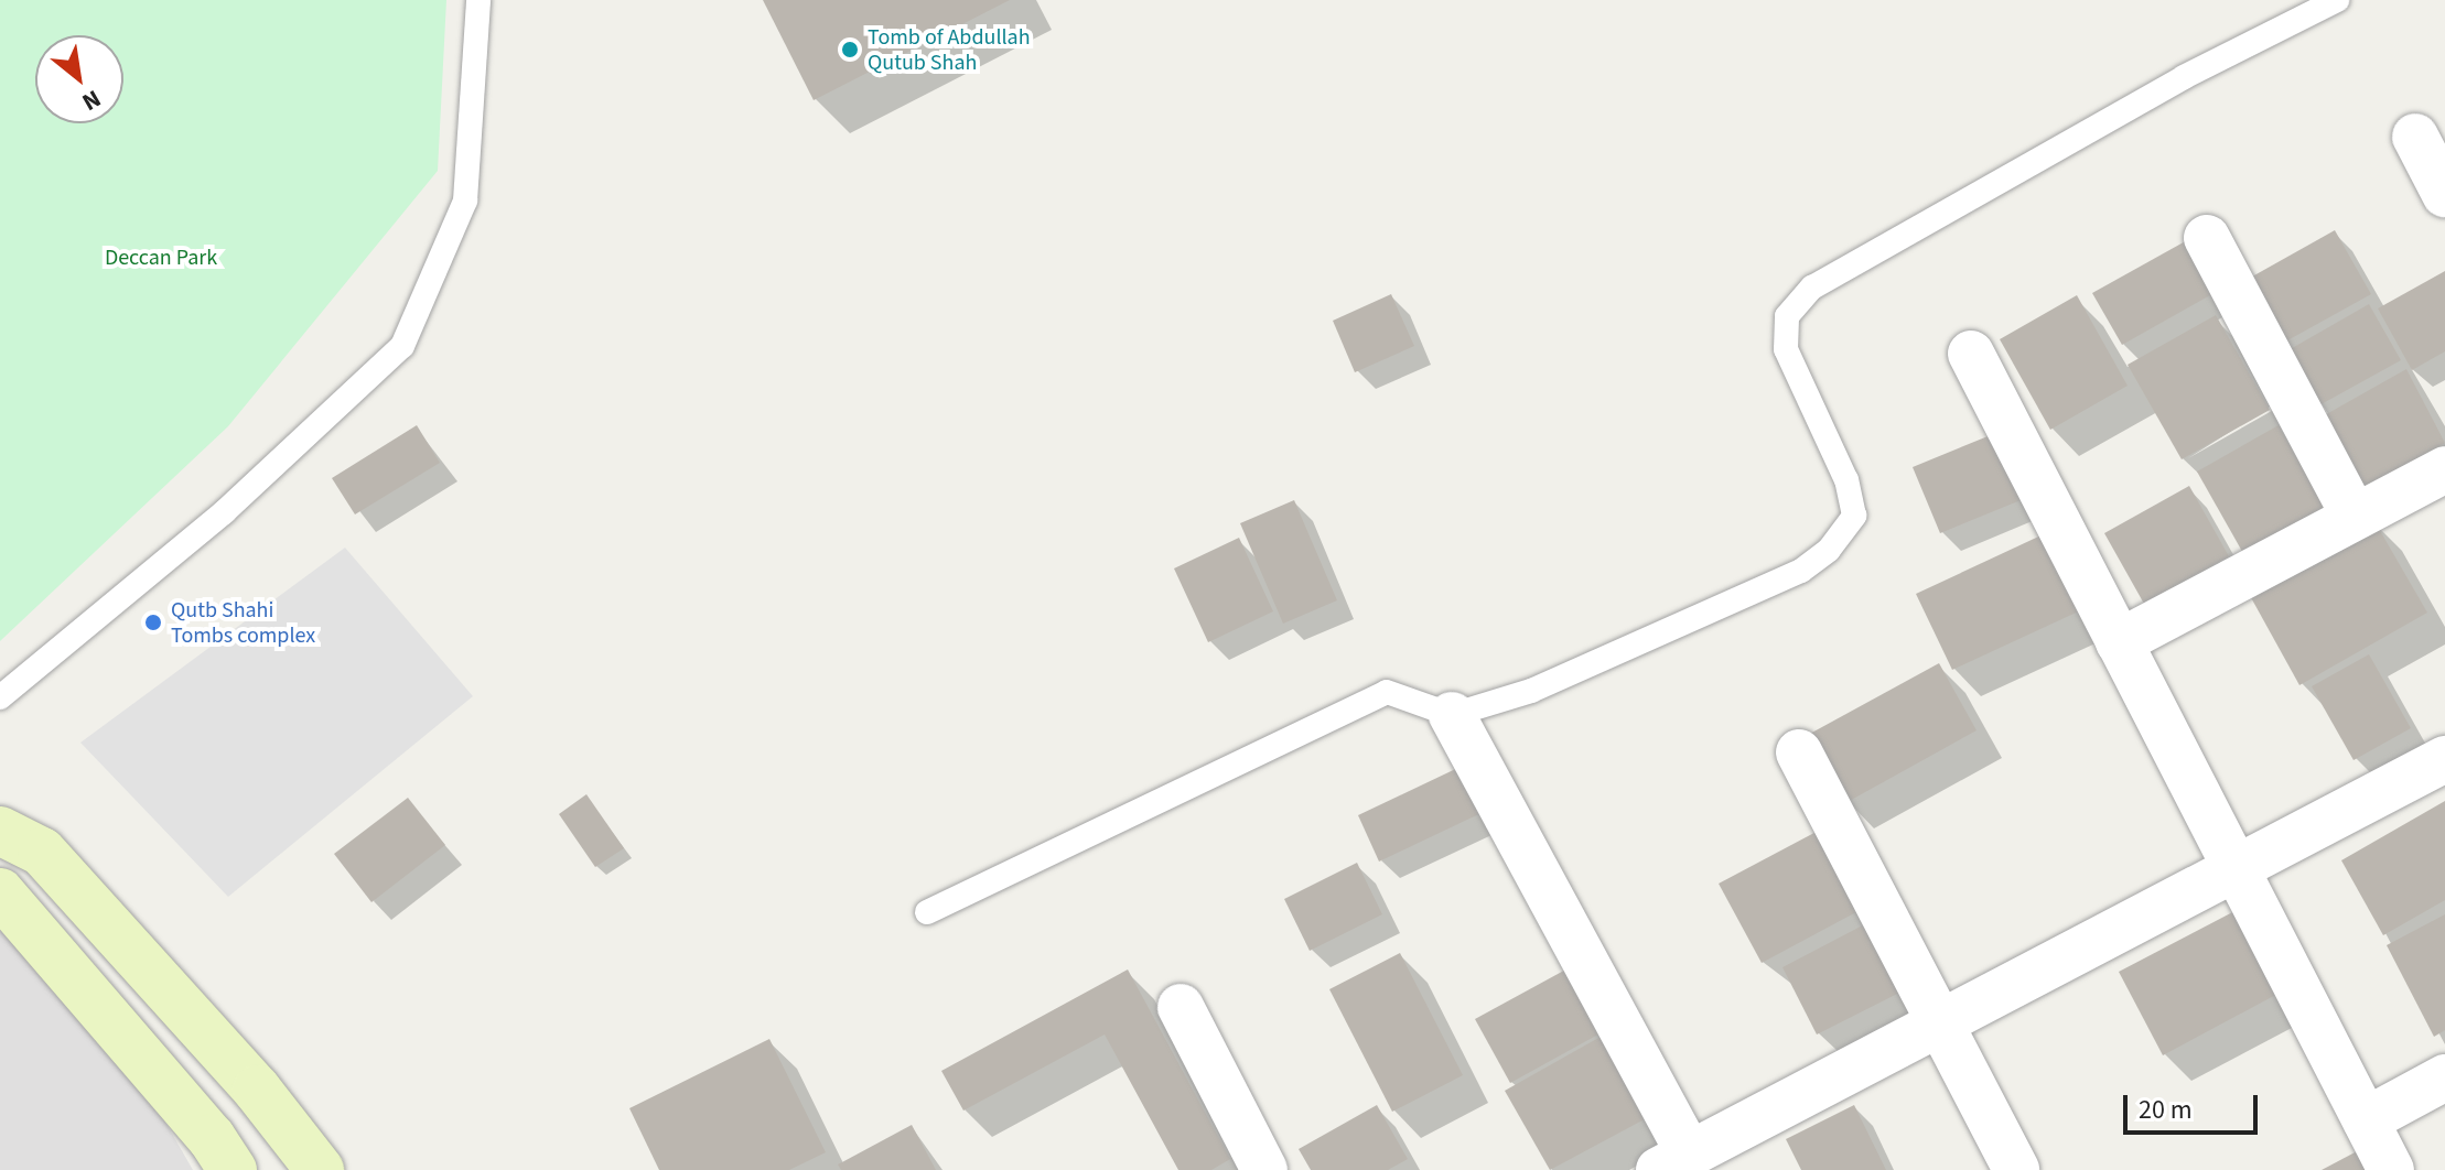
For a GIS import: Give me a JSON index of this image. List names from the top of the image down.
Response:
{
  "parks": ["Deccan Park"],
  "places": ["Tomb of Abdullah Qutub Shah", "Qutb Shahi Tombs complex"],
  "scale_bar": "20 m",
  "north": "bottom right"
}
